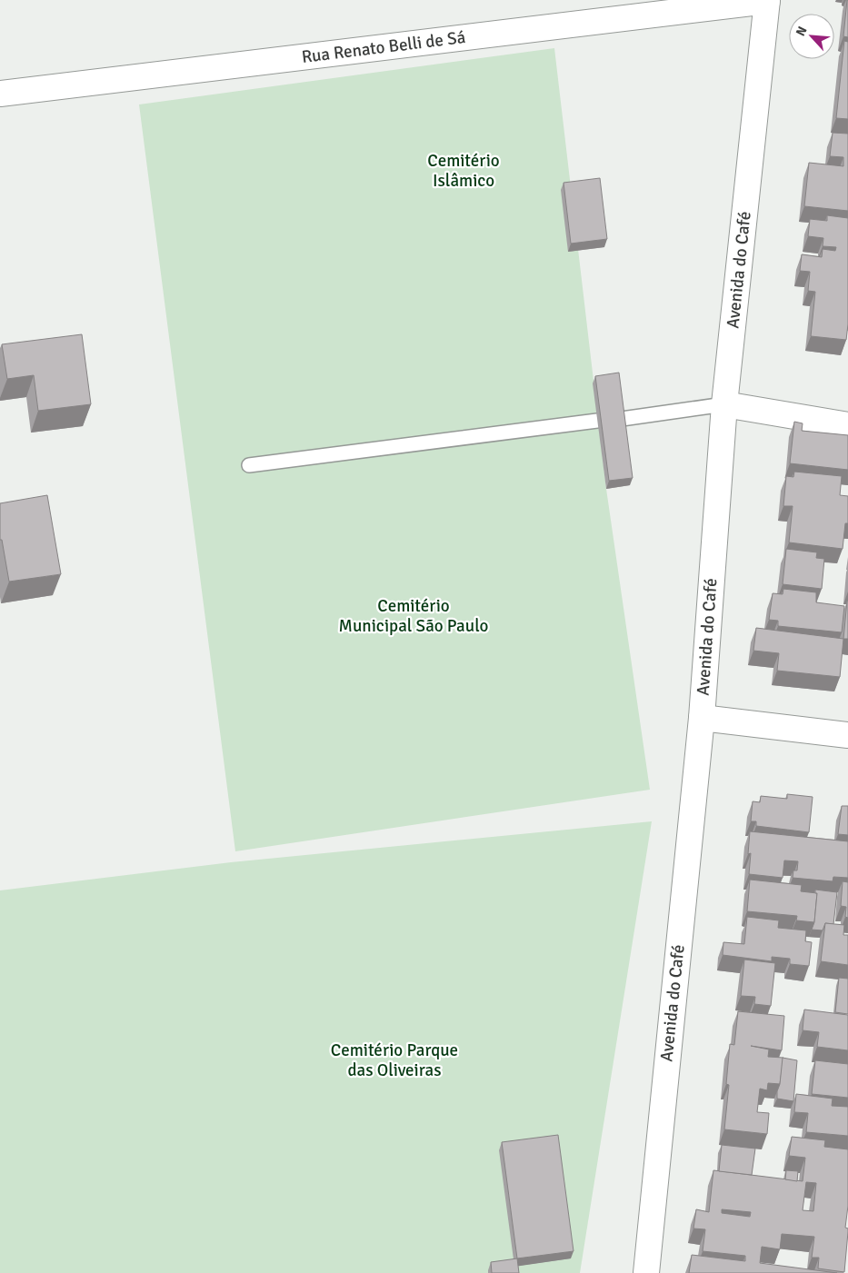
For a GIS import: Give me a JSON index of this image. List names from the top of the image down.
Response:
{
  "streets": {
    "street": ["Rua Renato Belli de Sá", "Avenida do Café"]
  },
  "crossings": [
    ["Rua Renato Belli de Sá", "Avenida do Café"]
  ],
  "parks": ["Cemitério Islâmico", "Cemitério Municipal São Paulo", "Cemitério Parque das Oliveiras"],
  "north": "top left"
}
